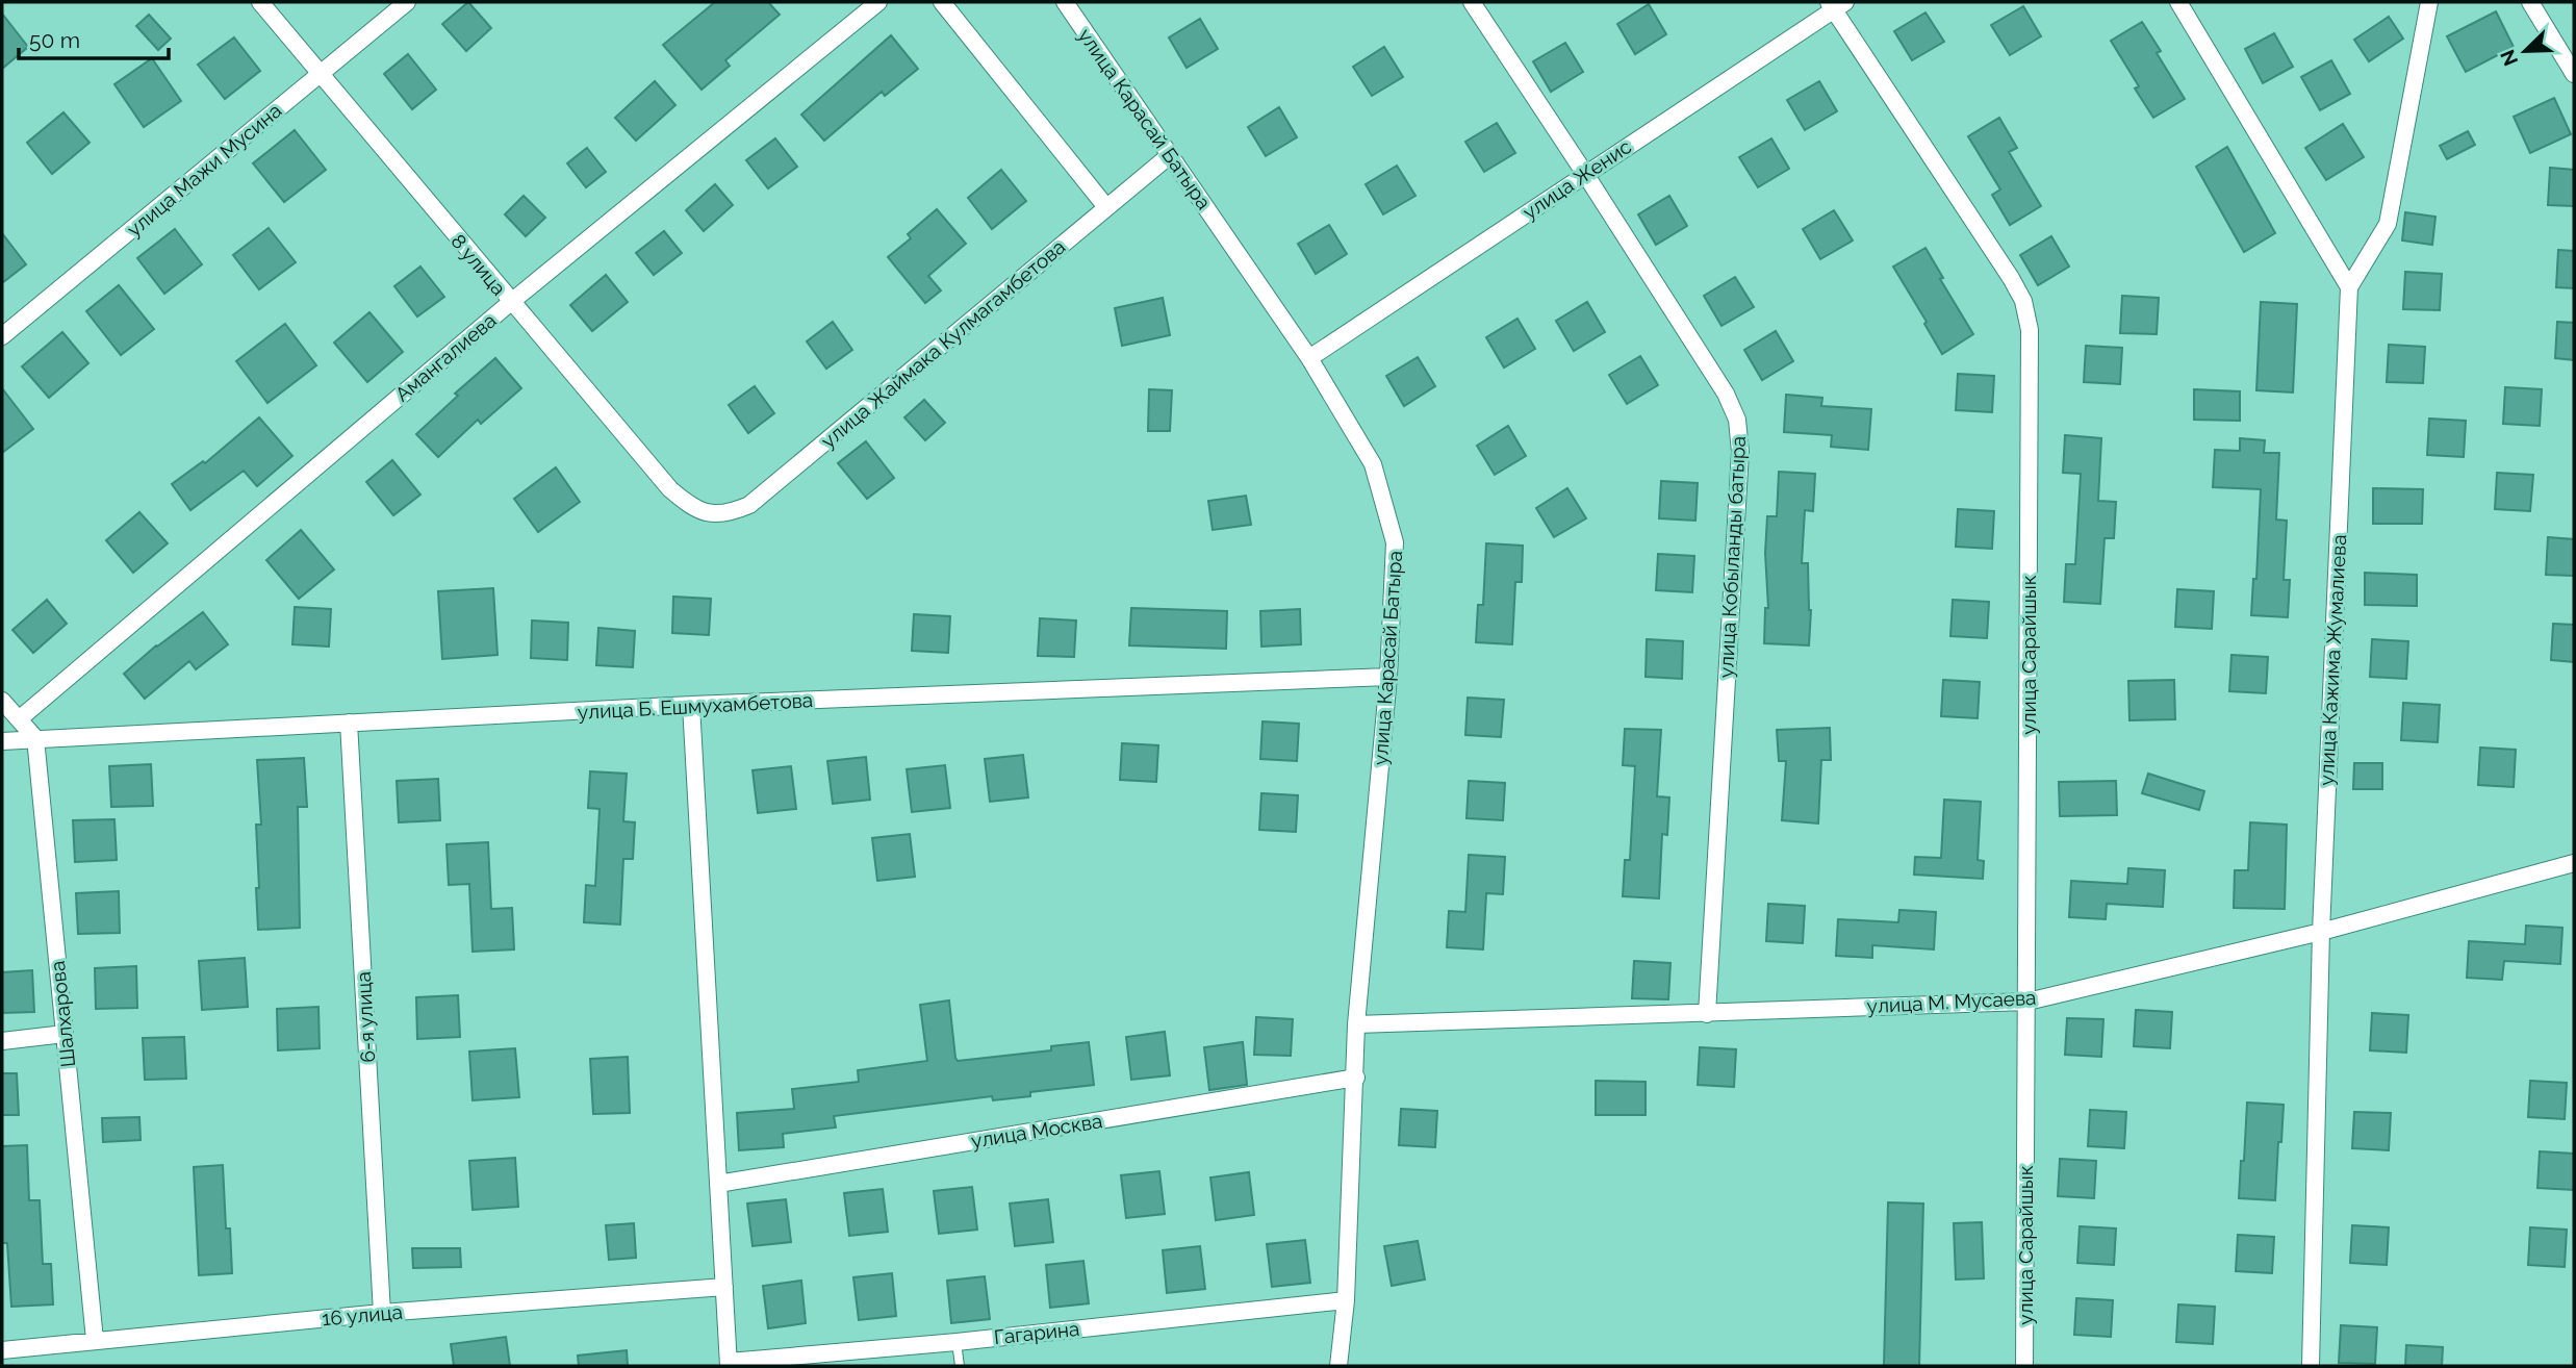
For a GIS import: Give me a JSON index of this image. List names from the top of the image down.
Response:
{
  "streets": {
    "street": [
      "улица Карасай Батыра",
      "улица Мажи Мусина",
      "улица Женис",
      "8 улица",
      "улица Жаймака Кулмагамбетова",
      "Амангалиева",
      "улица Кобыланды батыра",
      "улица Сарайшык",
      "улица Кажима Жумалиева",
      "улица Б. Ешмухамбетова",
      "улица М. Мусаева",
      "Шалхарова",
      "6-я улица",
      "улица Москва",
      "16 улица",
      "Гагарина"
    ]
  },
  "crossings": [
    ["улица Карасай Батыра", "улица Женис"],
    ["улица Карасай Батыра", "улица Жаймака Кулмагамбетова"],
    ["улица Карасай Батыра", "улица Б. Ешмухамбетова"],
    ["улица Карасай Батыра", "улица М. Мусаева"],
    ["улица Карасай Батыра", "улица Москва"],
    ["улица Карасай Батыра", "Гагарина"],
    ["улица Мажи Мусина", "8 улица"],
    ["улица Женис", "улица Кобыланды батыра"],
    ["улица Женис", "улица Сарайшык"],
    ["8 улица", "улица Жаймака Кулмагамбетова"],
    ["8 улица", "Амангалиева"],
    ["улица Кобыланды батыра", "улица М. Мусаева"],
    ["улица Сарайшык", "улица М. Мусаева"],
    ["улица Кажима Жумалиева", "улица М. Мусаева"],
    ["улица Б. Ешмухамбетова", "Шалхарова"],
    ["улица Б. Ешмухамбетова", "6-я улица"],
    ["Шалхарова", "16 улица"],
    ["6-я улица", "16 улица"]
  ],
  "scale_bar": "50 m",
  "north": "bottom left"
}
